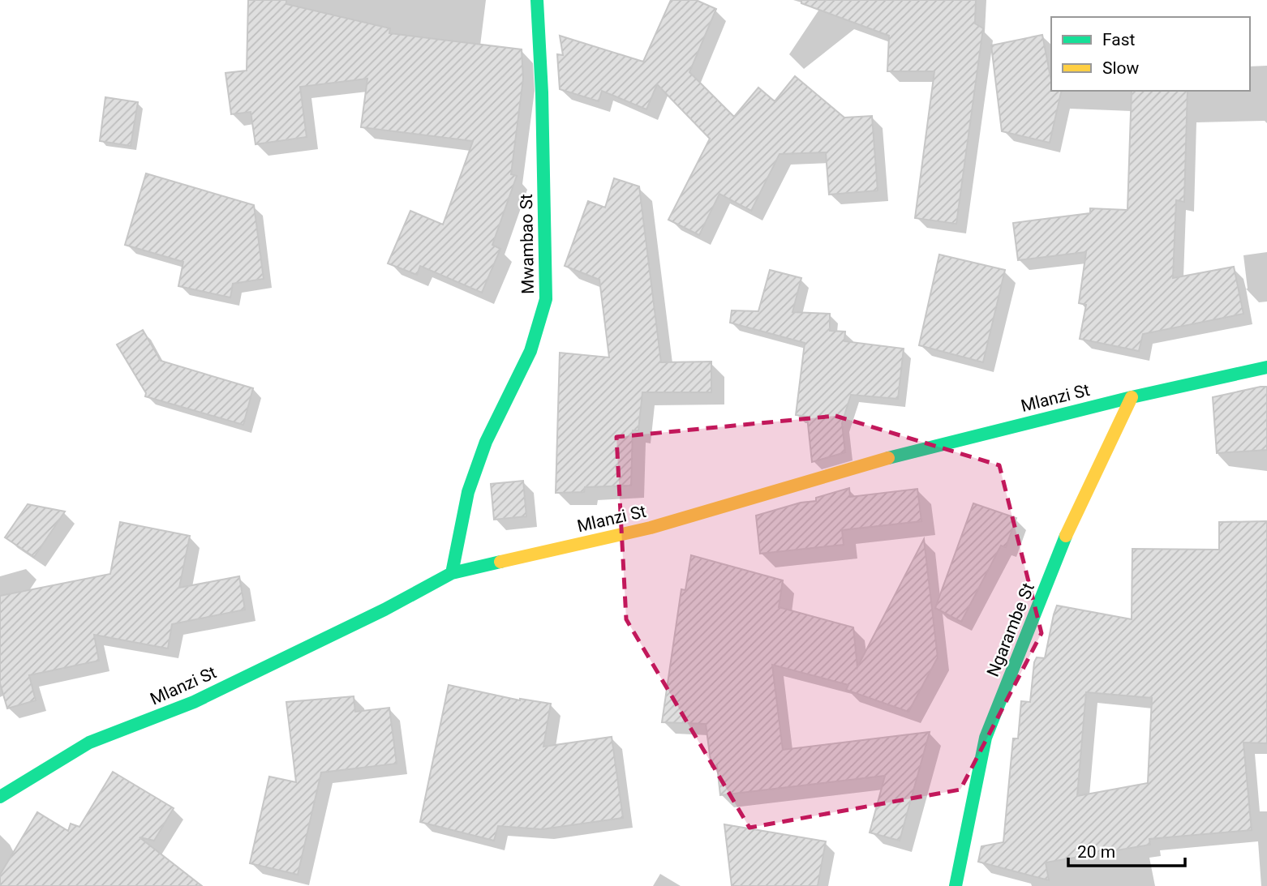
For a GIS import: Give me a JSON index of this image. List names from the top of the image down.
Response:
{
  "streets": {
    "street": ["Mwambao St", "Mlanzi St", "Ngarambe St"]
  },
  "crossings": [
    ["Mwambao St", "Mlanzi St"],
    ["Mlanzi St", "Ngarambe St"]
  ],
  "legend": ["Fast", "Slow"],
  "scale_bar": "20 m"
}
